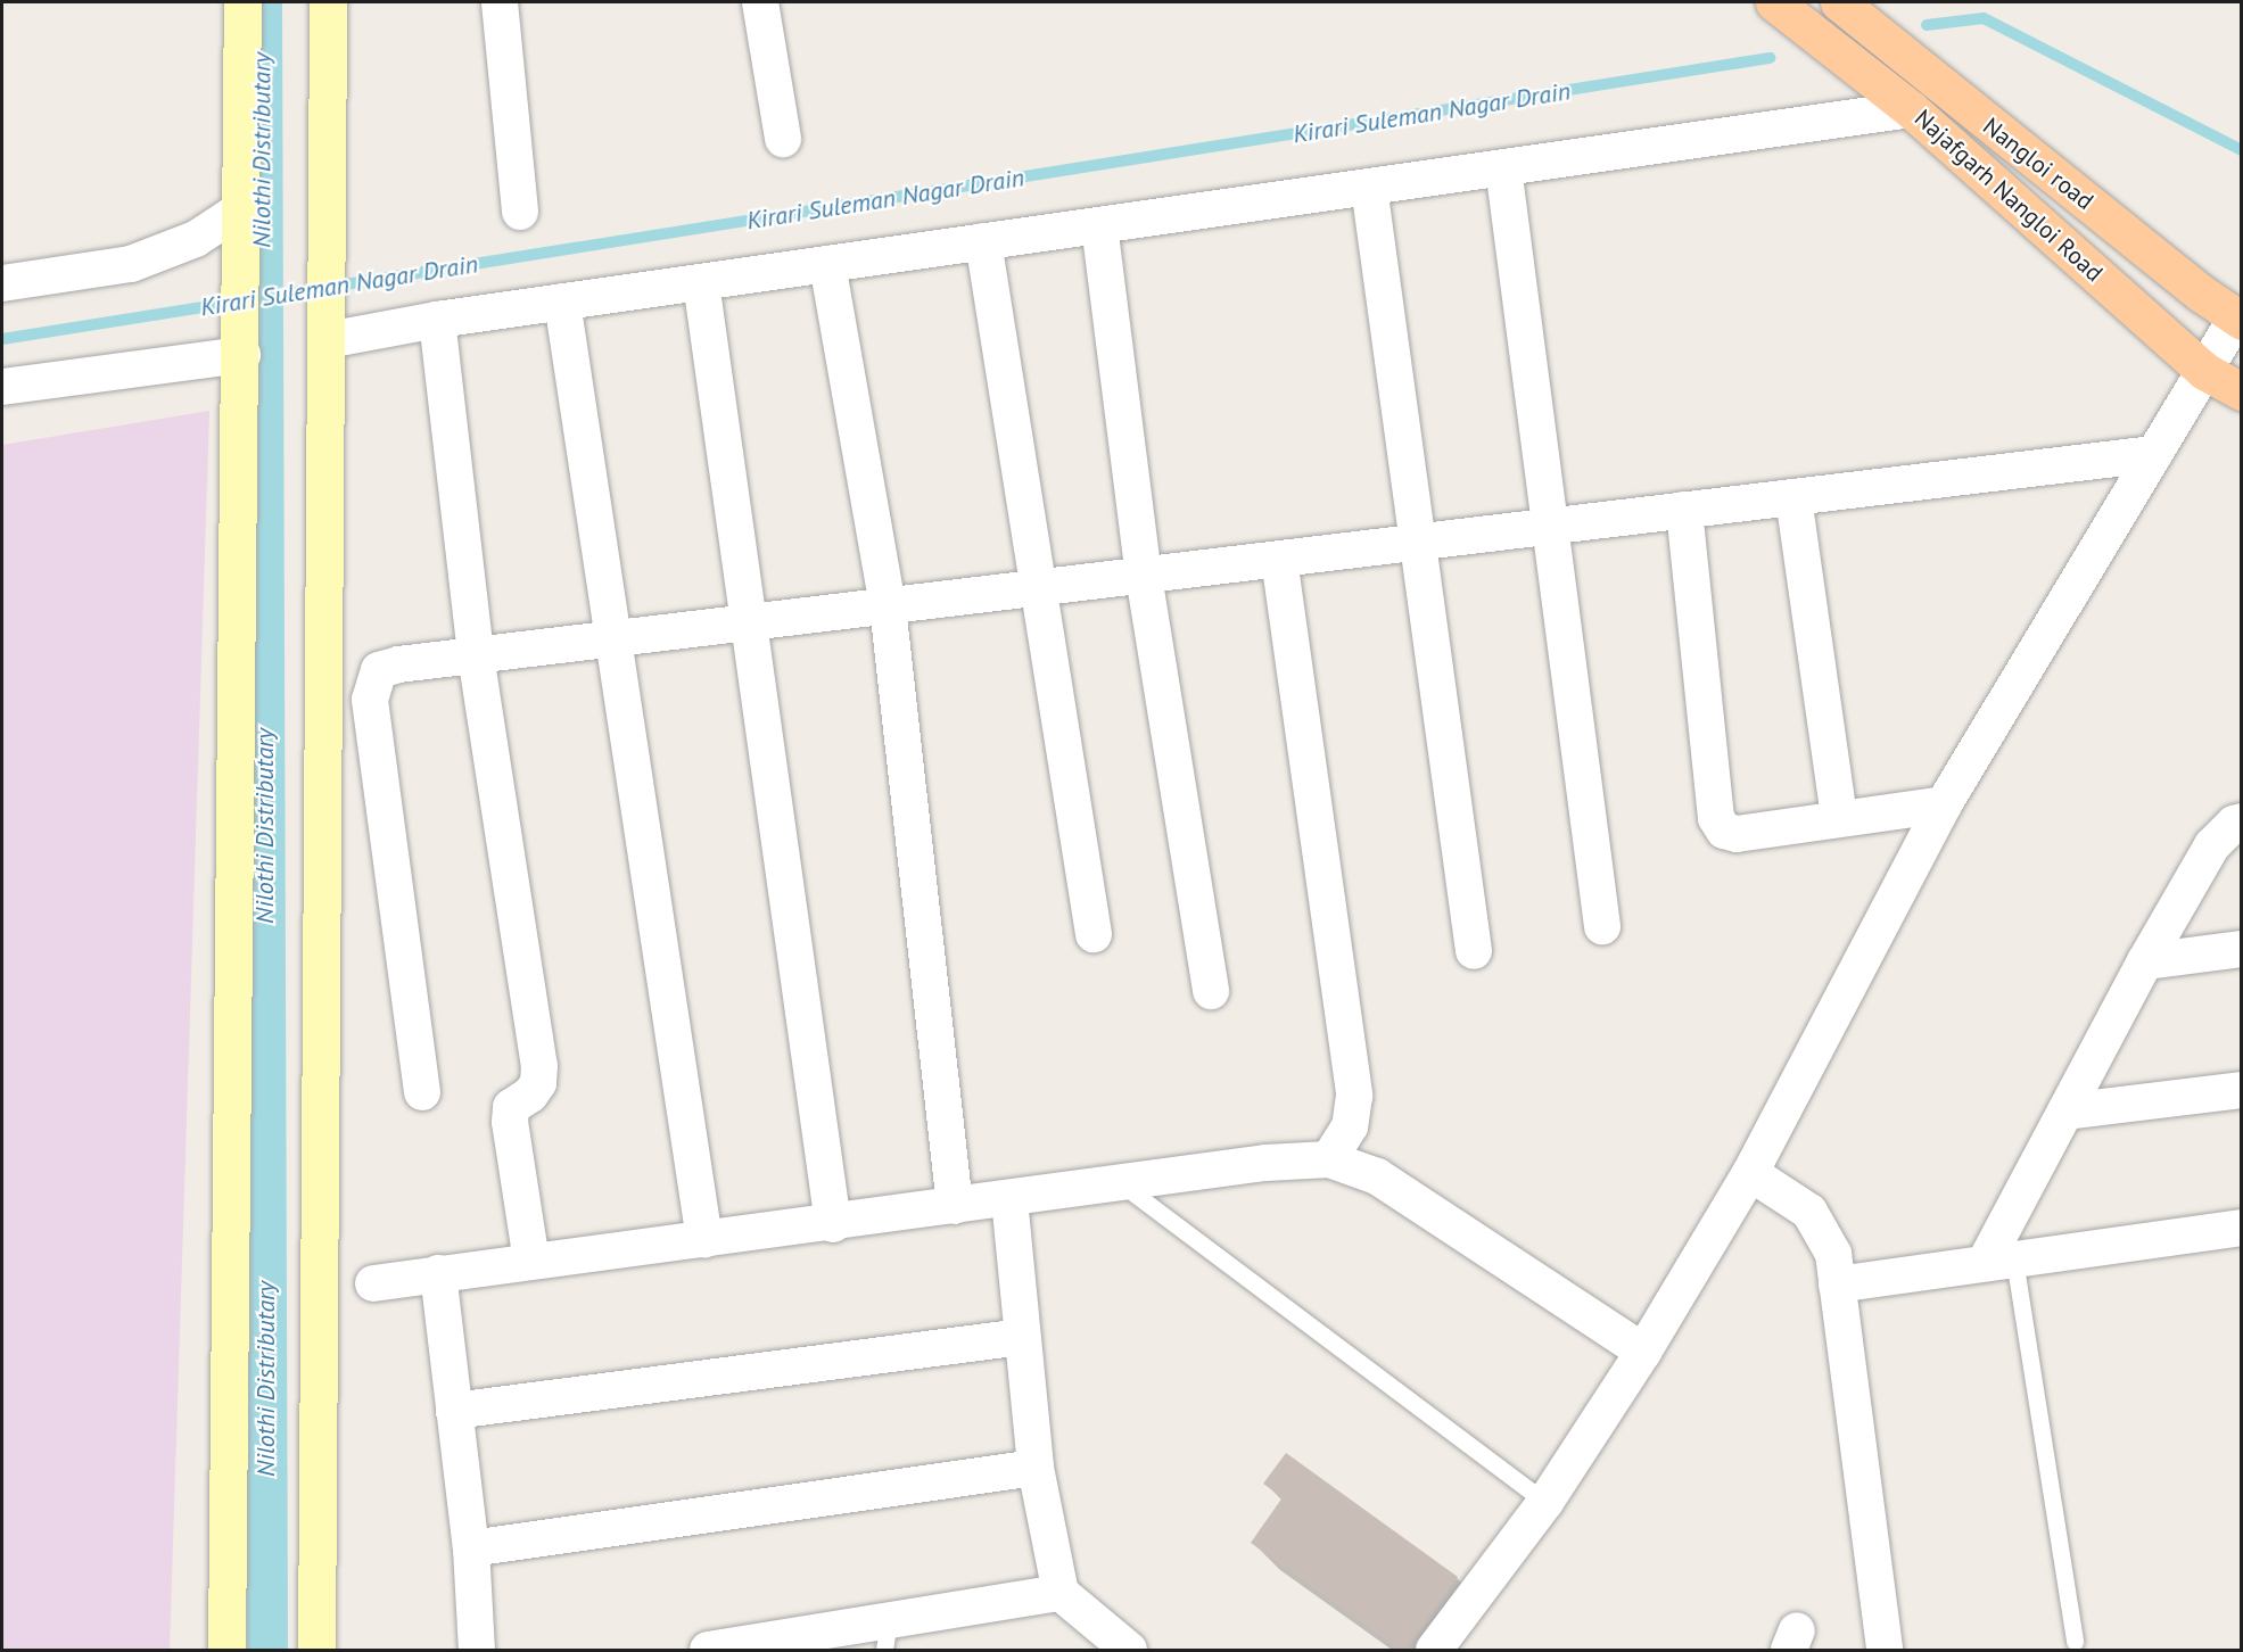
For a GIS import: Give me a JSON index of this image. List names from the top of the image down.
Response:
{
  "streets": {
    "main road": ["Nangloi road", "Najafgarh Nangloi Road"]
  },
  "water": ["Kirari Suleman Nagar Drain", "Nilothi Distributary"]
}
